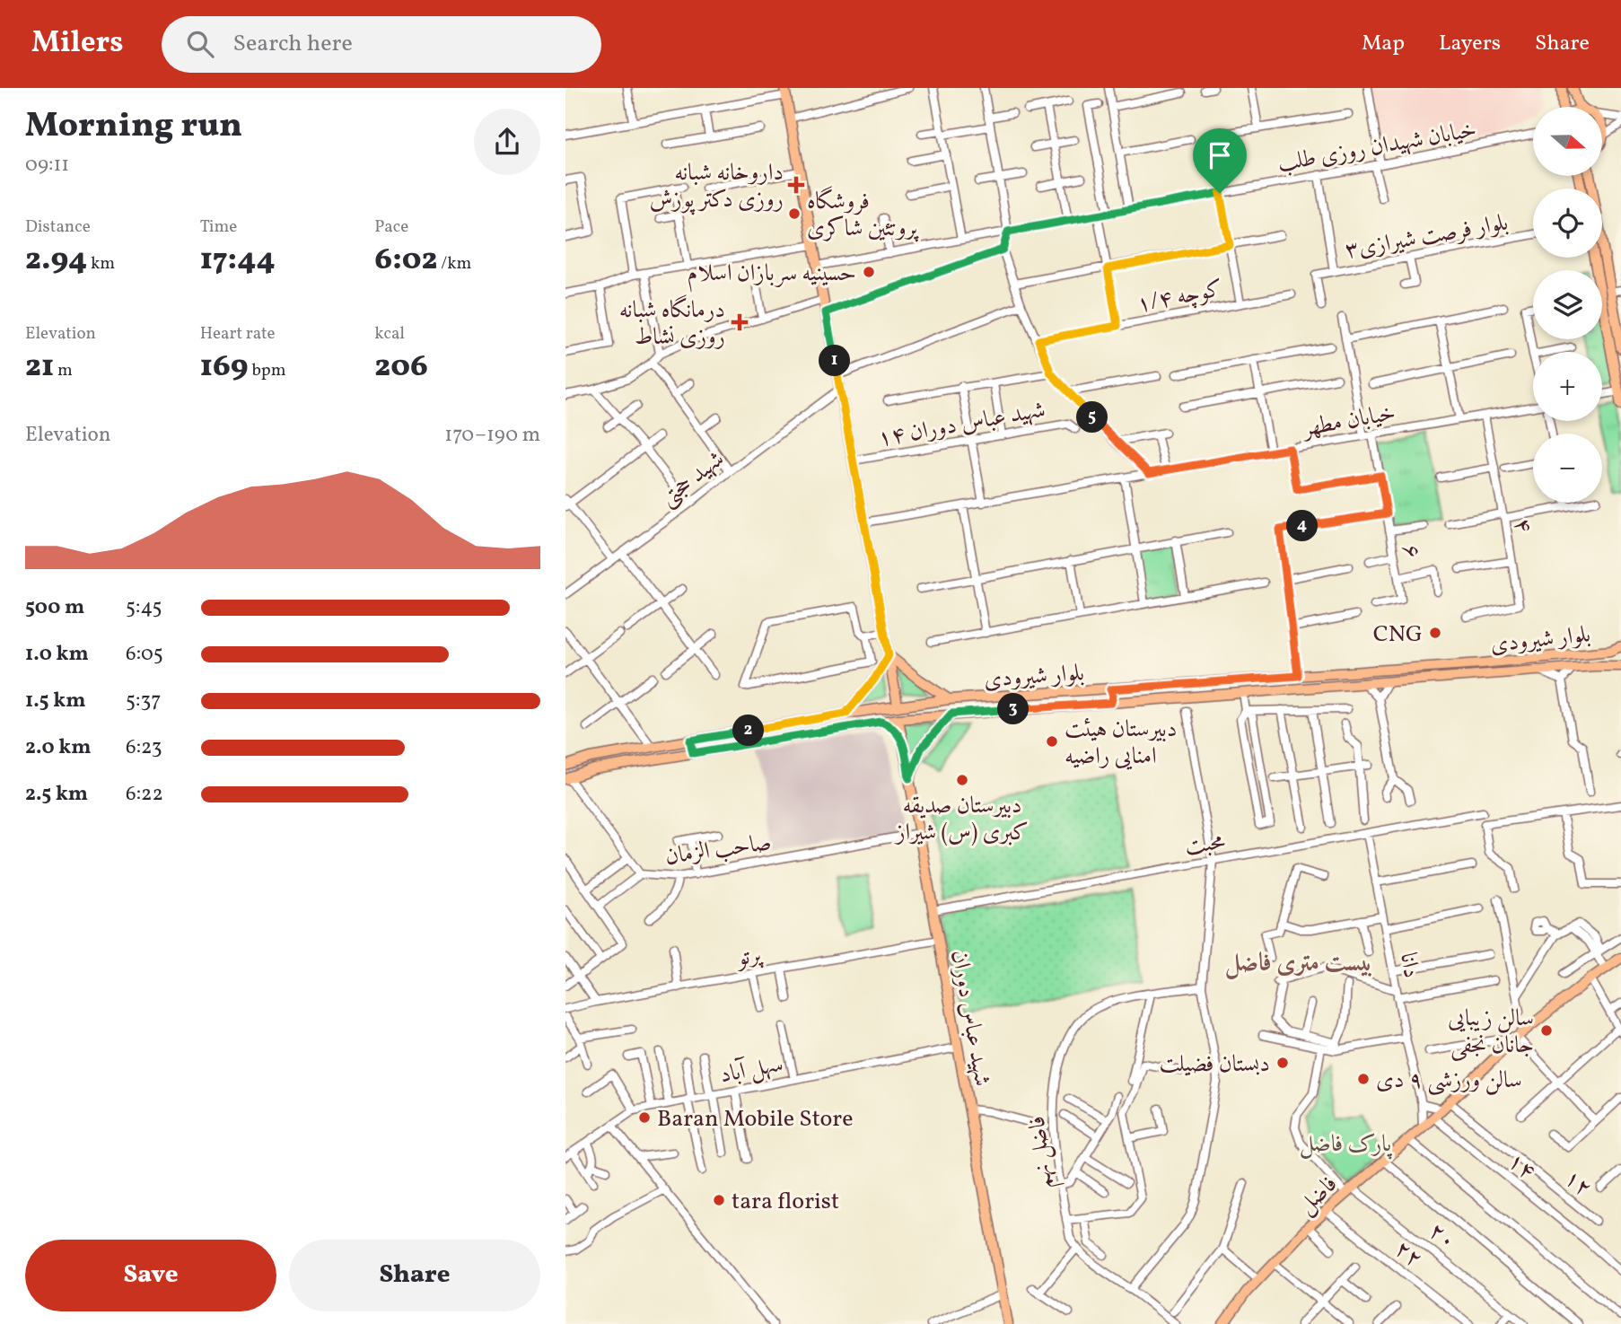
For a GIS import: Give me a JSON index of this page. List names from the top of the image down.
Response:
{
  "streets": {
    "main road": ["بلوار شیرودی", "شهید عباس دوران", "فاضل"],
    "street": [
      "خیابان شهیدان روزی طلب",
      "۳بلوار فرصت شیرازی",
      "کوچه ۱/۴",
      "خیابان مطهر",
      "شهید عباس دوران ۱۴",
      "شهید حجتی",
      "۴",
      "۶",
      "محبت",
      "صاحب الزمان",
      "پرتو",
      "دانا",
      "سهل آباد",
      "فاضل نهم",
      "۱۴",
      "۱۲",
      "۲۰",
      "۲۲"
    ]
  },
  "crossings": [
    ["خیابان مطهر", "۴"],
    ["خیابان مطهر", "۶"],
    ["بلوار شیرودی", "صاحب الزمان"],
    ["بلوار شیرودی", "شهید عباس دوران"],
    ["محبت", "دانا"],
    ["محبت", "شهید عباس دوران"],
    ["صاحب الزمان", "شهید عباس دوران"],
    ["پرتو", "شهید عباس دوران"],
    ["دانا", "فاضل"],
    ["شهید عباس دوران", "سهل آباد"],
    ["۱۴", "فاضل"],
    ["۱۲", "فاضل"],
    ["فاضل", "۲۰"],
    ["فاضل", "۲۲"]
  ],
  "districts": ["بیست متری فاضل"],
  "parks": ["پارک فاضل"],
  "places": {
    "health": ["داروخانه شبانه روزی دکتر پوزش", "درمانگاه شبانه روزی نشاط"],
    "other": [
      "فروشگاه پروتئین شاکری",
      "حسینیه سربازان اسلام",
      "CNG",
      "دبیرستان هیئت امنایی راضیه",
      "دبیرستان صدیقه کبری (س) شیراز",
      "سالن زیبایی جانان نجفی",
      "دبستان فضیلت",
      "سالن ورزشی ۹ دی",
      "Baran Mobile Store",
      "tara florist"
    ]
  },
  "north": "right",
  "page": {
    "header": "Milers",
    "search": "Search here",
    "nav": ["Map", "Layers", "Share"],
    "heading": ["Morning run", "09:11"],
    "map_buttons": ["+", "−"],
    "stats": [
      ["Distance", "2.94 km"],
      ["Time", "17:44"],
      ["Pace", "6:02 /km"],
      ["Elevation", "21 m"],
      ["Heart rate", "169 bpm"],
      ["kcal", "206"]
    ],
    "pins": [
      "1",
      "5",
      "4",
      "3",
      "2"
    ],
    "chart": ["Elevation", "170–190 m"],
    "list": [
      {
        "name": "500 m",
        "note": "5:45"
      },
      {
        "name": "1.0 km",
        "note": "6:05"
      },
      {
        "name": "1.5 km",
        "note": "5:37"
      },
      {
        "name": "2.0 km",
        "note": "6:23"
      },
      {
        "name": "2.5 km",
        "note": "6:22"
      }
    ],
    "buttons": ["Save", "Share"]
  }
}
